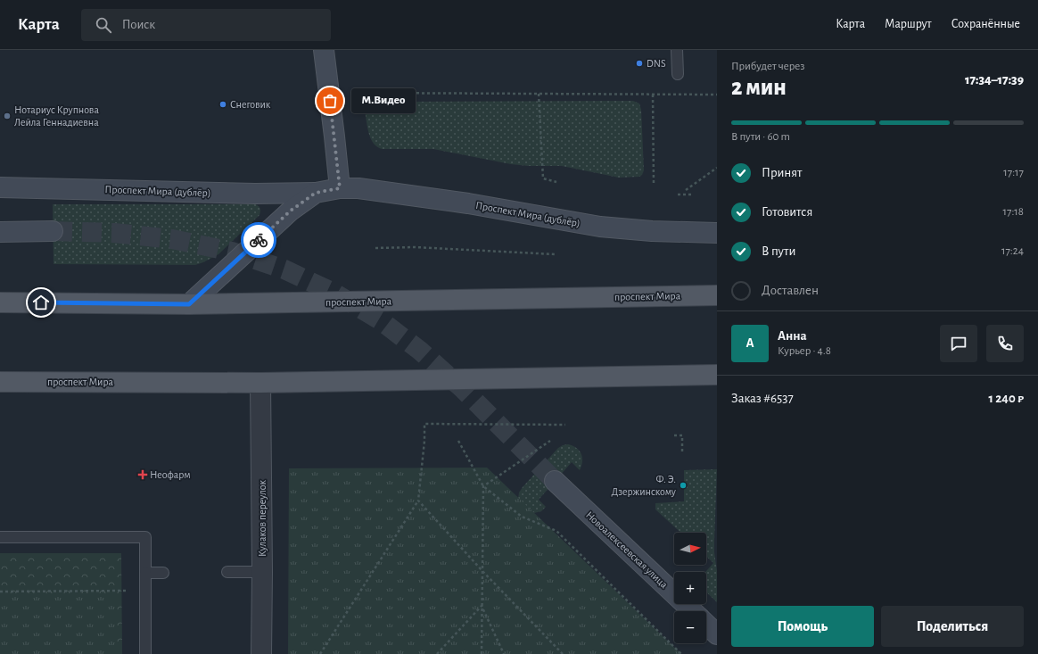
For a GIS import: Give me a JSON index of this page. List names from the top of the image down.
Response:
{
  "streets": {
    "main road": ["проспект Мира"],
    "street": ["Проспект Мира (дублёр)", "Кулаков переулок", "Новоалексеевская улица"]
  },
  "crossings": [
    ["проспект Мира", "Кулаков переулок"]
  ],
  "places": {
    "other": [
      "DNS",
      "М.Видео",
      "Снеговик",
      "Нотариус Крупнова Лейла Геннадиевна",
      "Ф. Э. Дзержинскому"
    ],
    "health": ["Неофарм"]
  },
  "north": "right",
  "page": {
    "header": "Карта",
    "search": "Поиск",
    "nav": ["Карта", "Маршрут", "Сохранённые"],
    "heading": ["2 мин", "Прибудет через", "17:34–17:39"],
    "panel": [
      "Анна",
      "Курьер · 4.8",
      "Заказ #6537",
      "1 240 ₽"
    ],
    "bubble": "М.Видео",
    "bar": "В пути · 60 m",
    "list": [
      ["Принят", "17:17"],
      ["Готовится", "17:18"],
      ["В пути", "17:24"],
      "Доставлен"
    ],
    "round": "А",
    "map_buttons": ["+", "−"],
    "buttons": ["Помощь", "Поделиться"]
  }
}
